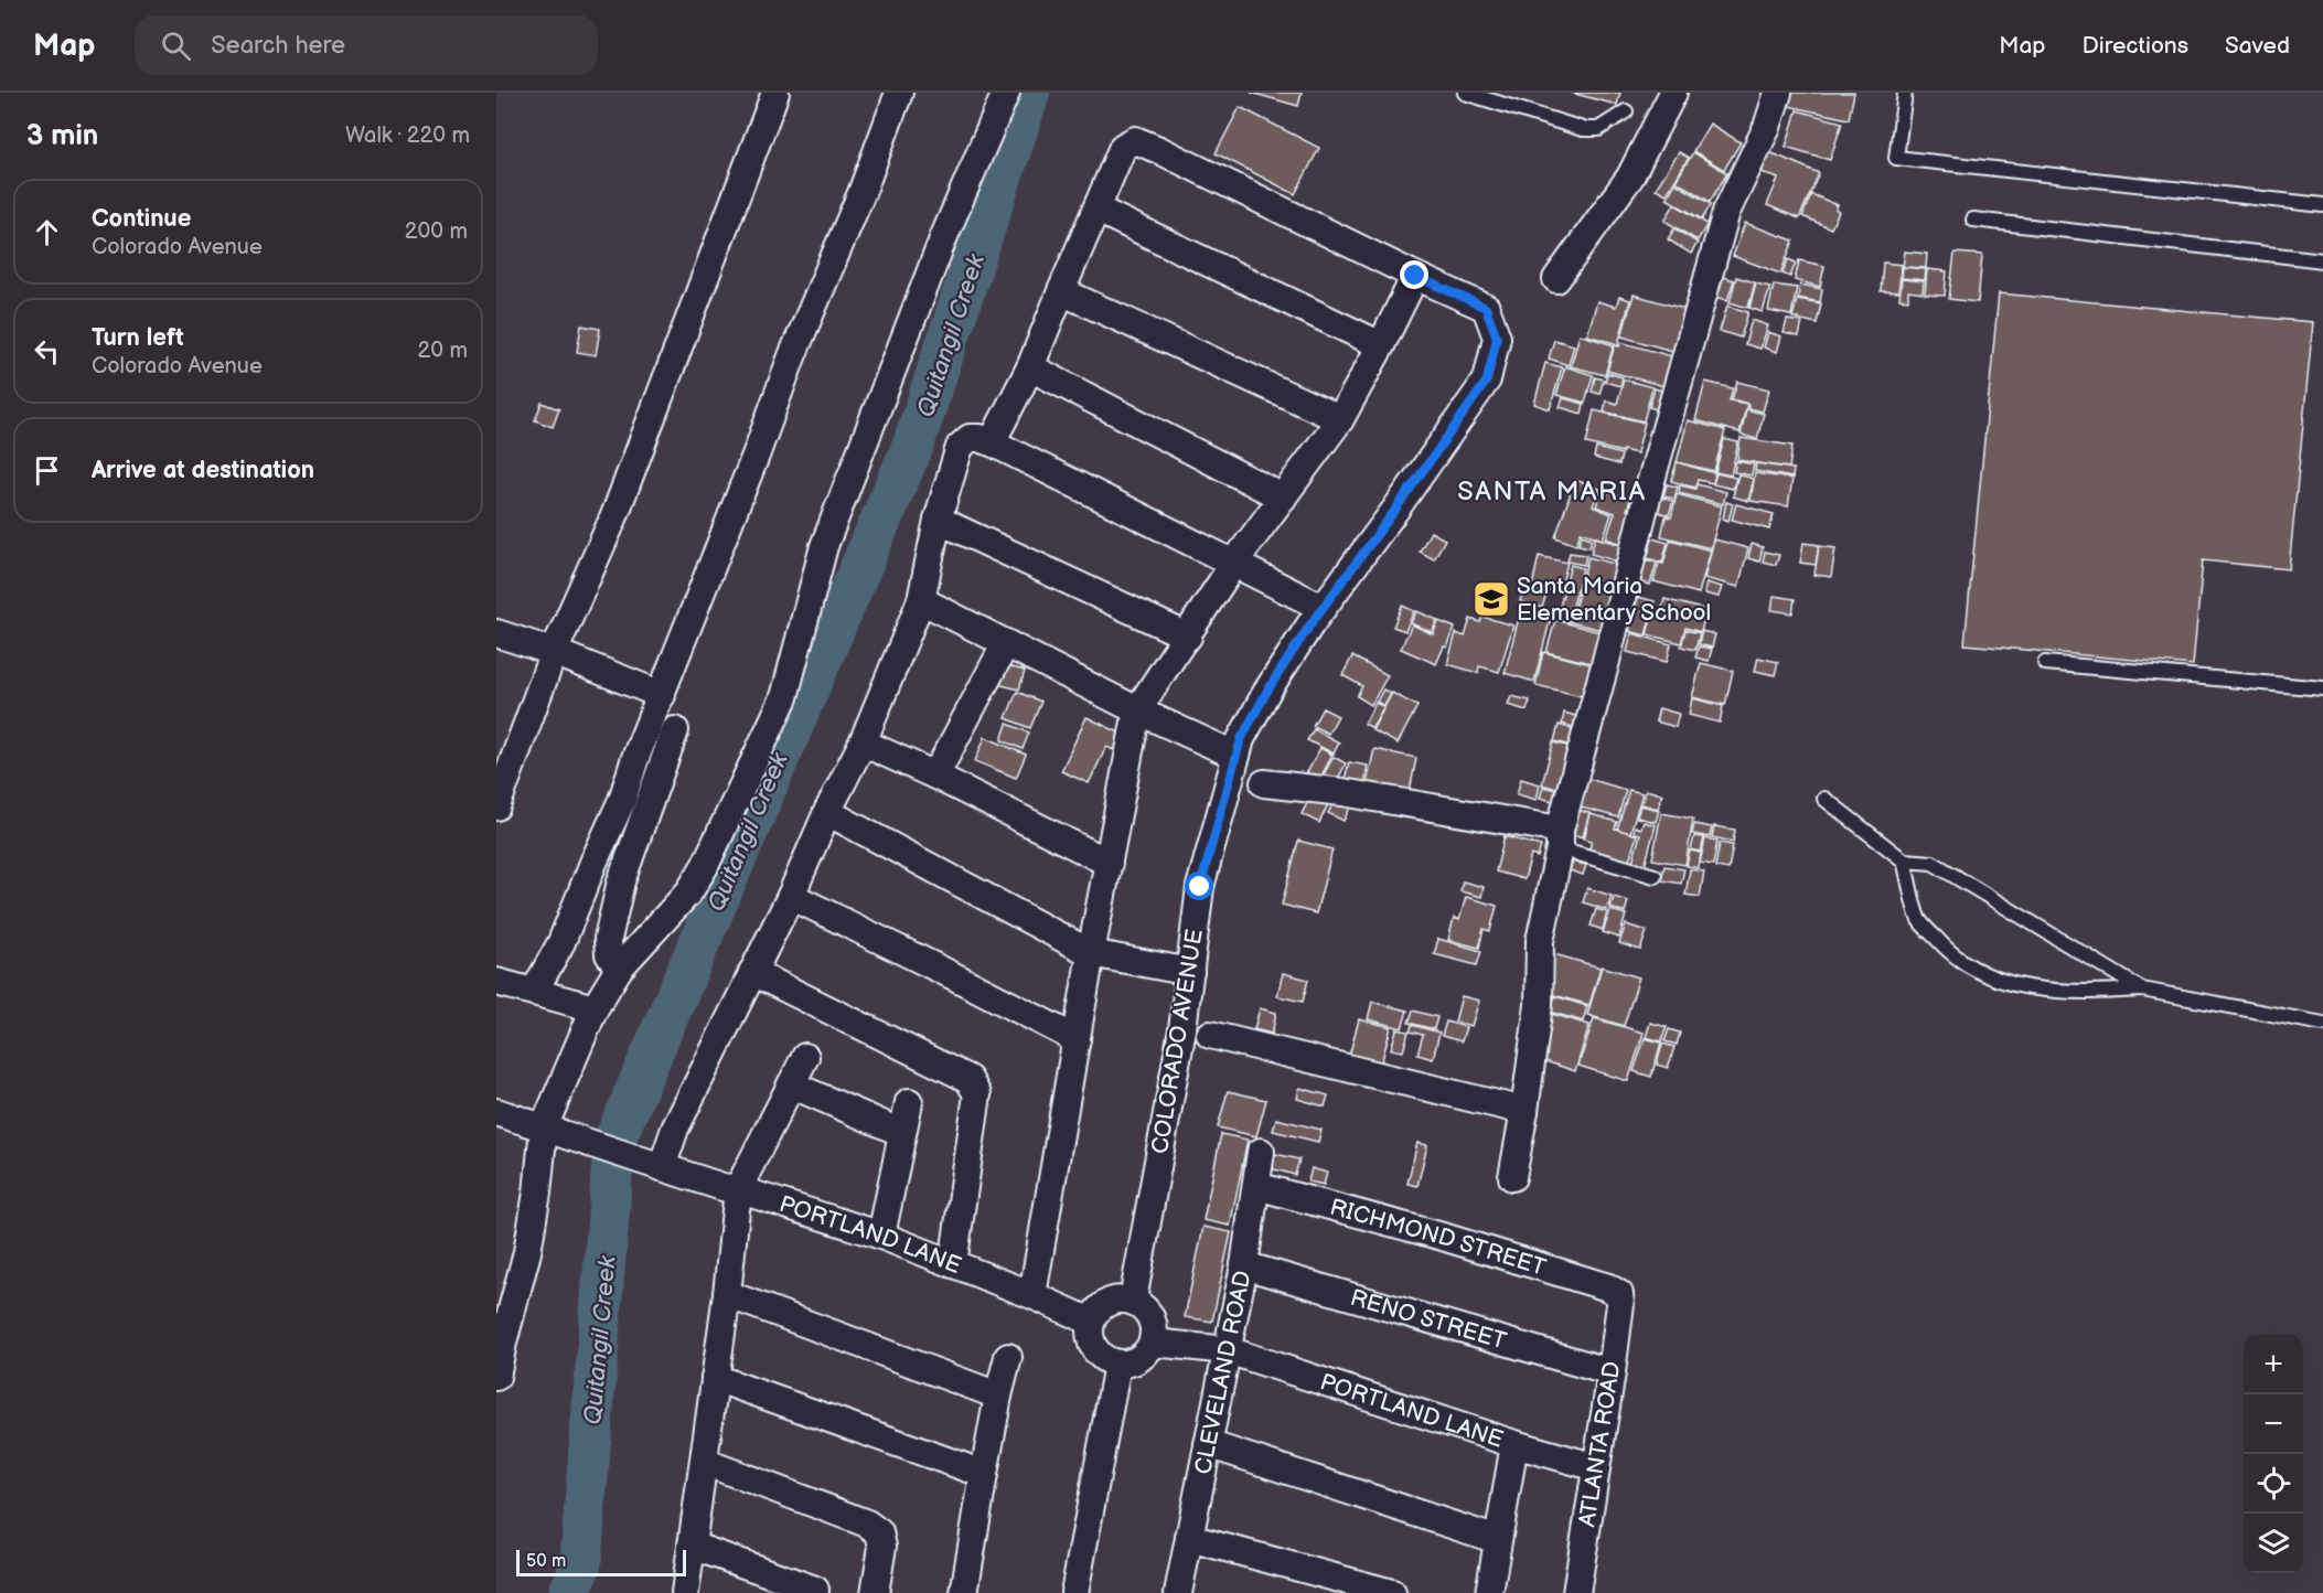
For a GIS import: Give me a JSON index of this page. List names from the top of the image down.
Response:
{
  "streets": {
    "street": [
      "COLORADO AVENUE",
      "PORTLAND LANE",
      "RICHMOND STREET",
      "RENO STREET",
      "CLEVELAND ROAD",
      "ATLANTA ROAD"
    ]
  },
  "crossings": [
    ["COLORADO AVENUE", "PORTLAND LANE"],
    ["PORTLAND LANE", "CLEVELAND ROAD"],
    ["PORTLAND LANE", "ATLANTA ROAD"],
    ["RICHMOND STREET", "CLEVELAND ROAD"],
    ["RICHMOND STREET", "ATLANTA ROAD"],
    ["RENO STREET", "CLEVELAND ROAD"],
    ["RENO STREET", "ATLANTA ROAD"]
  ],
  "districts": ["SANTA MARIA"],
  "water": ["Quitangil Creek"],
  "places": {
    "school or university": ["Santa Maria Elementary School"]
  },
  "scale_bar": "50 m",
  "page": {
    "header": "Map",
    "search": "Search here",
    "nav": ["Map", "Directions", "Saved"],
    "heading": ["3 min", "Walk · 220 m"],
    "list": [
      ["Continue", "Colorado Avenue", "200 m"],
      ["Turn left", "Colorado Avenue", "20 m"],
      "Arrive at destination"
    ],
    "map_buttons": ["+", "−"],
    "scale": "50 m"
  }
}
